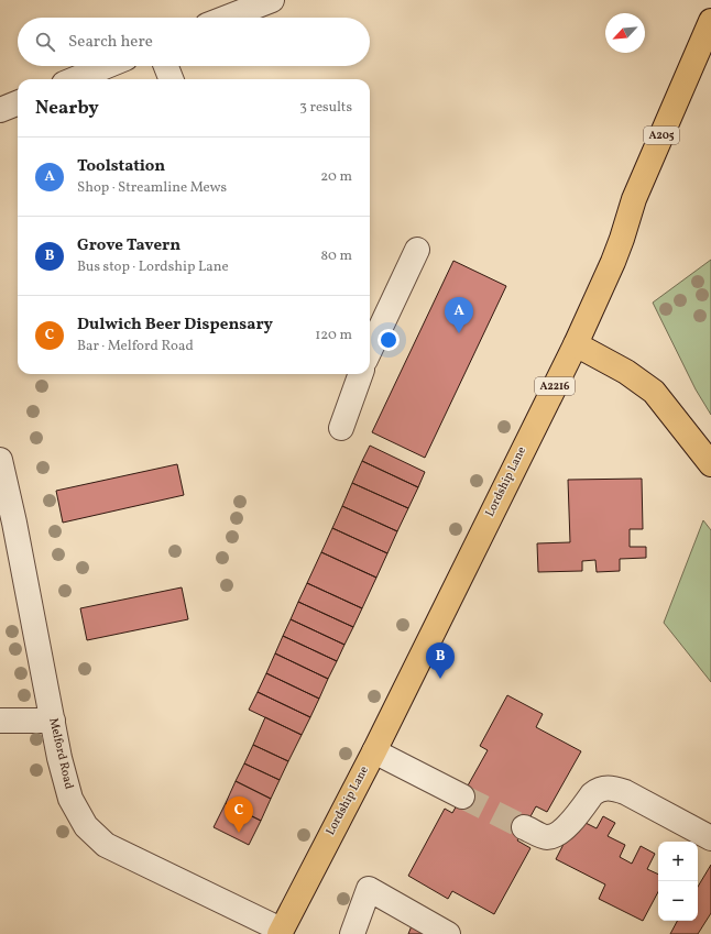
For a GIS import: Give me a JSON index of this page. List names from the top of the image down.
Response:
{
  "streets": {
    "main road": ["A205", "A2216", "Lordship Lane"],
    "street": ["Melford Road"]
  },
  "crossings": [
    ["Lordship Lane", "Melford Road"]
  ],
  "north": "bottom left",
  "page": {
    "search": "Search here",
    "heading": ["Nearby", "3 results"],
    "list": [
      {
        "mark": "A",
        "name": "Toolstation",
        "note": "Shop · Streamline Mews",
        "value": "20 m"
      },
      {
        "mark": "B",
        "name": "Grove Tavern",
        "note": "Bus stop · Lordship Lane",
        "value": "80 m"
      },
      {
        "mark": "C",
        "name": "Dulwich Beer Dispensary",
        "note": "Bar · Melford Road",
        "value": "120 m"
      }
    ],
    "pins": ["A", "B", "C"],
    "map_buttons": ["+", "−"]
  }
}
